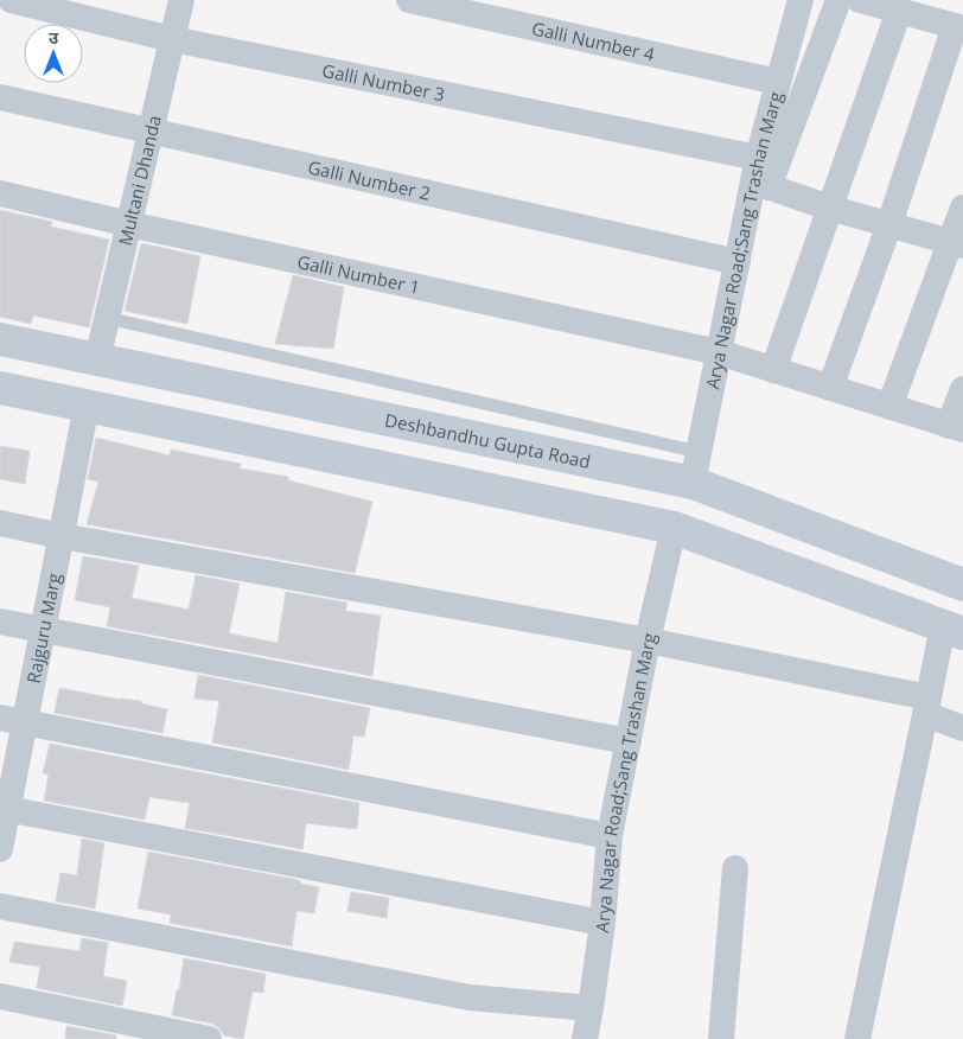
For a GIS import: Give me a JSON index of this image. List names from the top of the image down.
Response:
{
  "streets": {
    "main road": ["Deshbandhu Gupta Road"],
    "street": [
      "Galli Number 4",
      "Galli Number 3",
      "Galli Number 2",
      "Multani Dhanda",
      "Arya Nagar Road;Sang Trashan Marg",
      "Galli Number 1",
      "Rajguru Marg"
    ]
  },
  "crossings": [
    ["Galli Number 4", "Arya Nagar Road;Sang Trashan Marg"],
    ["Galli Number 3", "Multani Dhanda"],
    ["Galli Number 3", "Arya Nagar Road;Sang Trashan Marg"],
    ["Galli Number 2", "Multani Dhanda"],
    ["Galli Number 2", "Arya Nagar Road;Sang Trashan Marg"],
    ["Multani Dhanda", "Galli Number 1"],
    ["Multani Dhanda", "Deshbandhu Gupta Road"],
    ["Arya Nagar Road;Sang Trashan Marg", "Galli Number 1"],
    ["Arya Nagar Road;Sang Trashan Marg", "Deshbandhu Gupta Road"]
  ],
  "north": "top"
}
